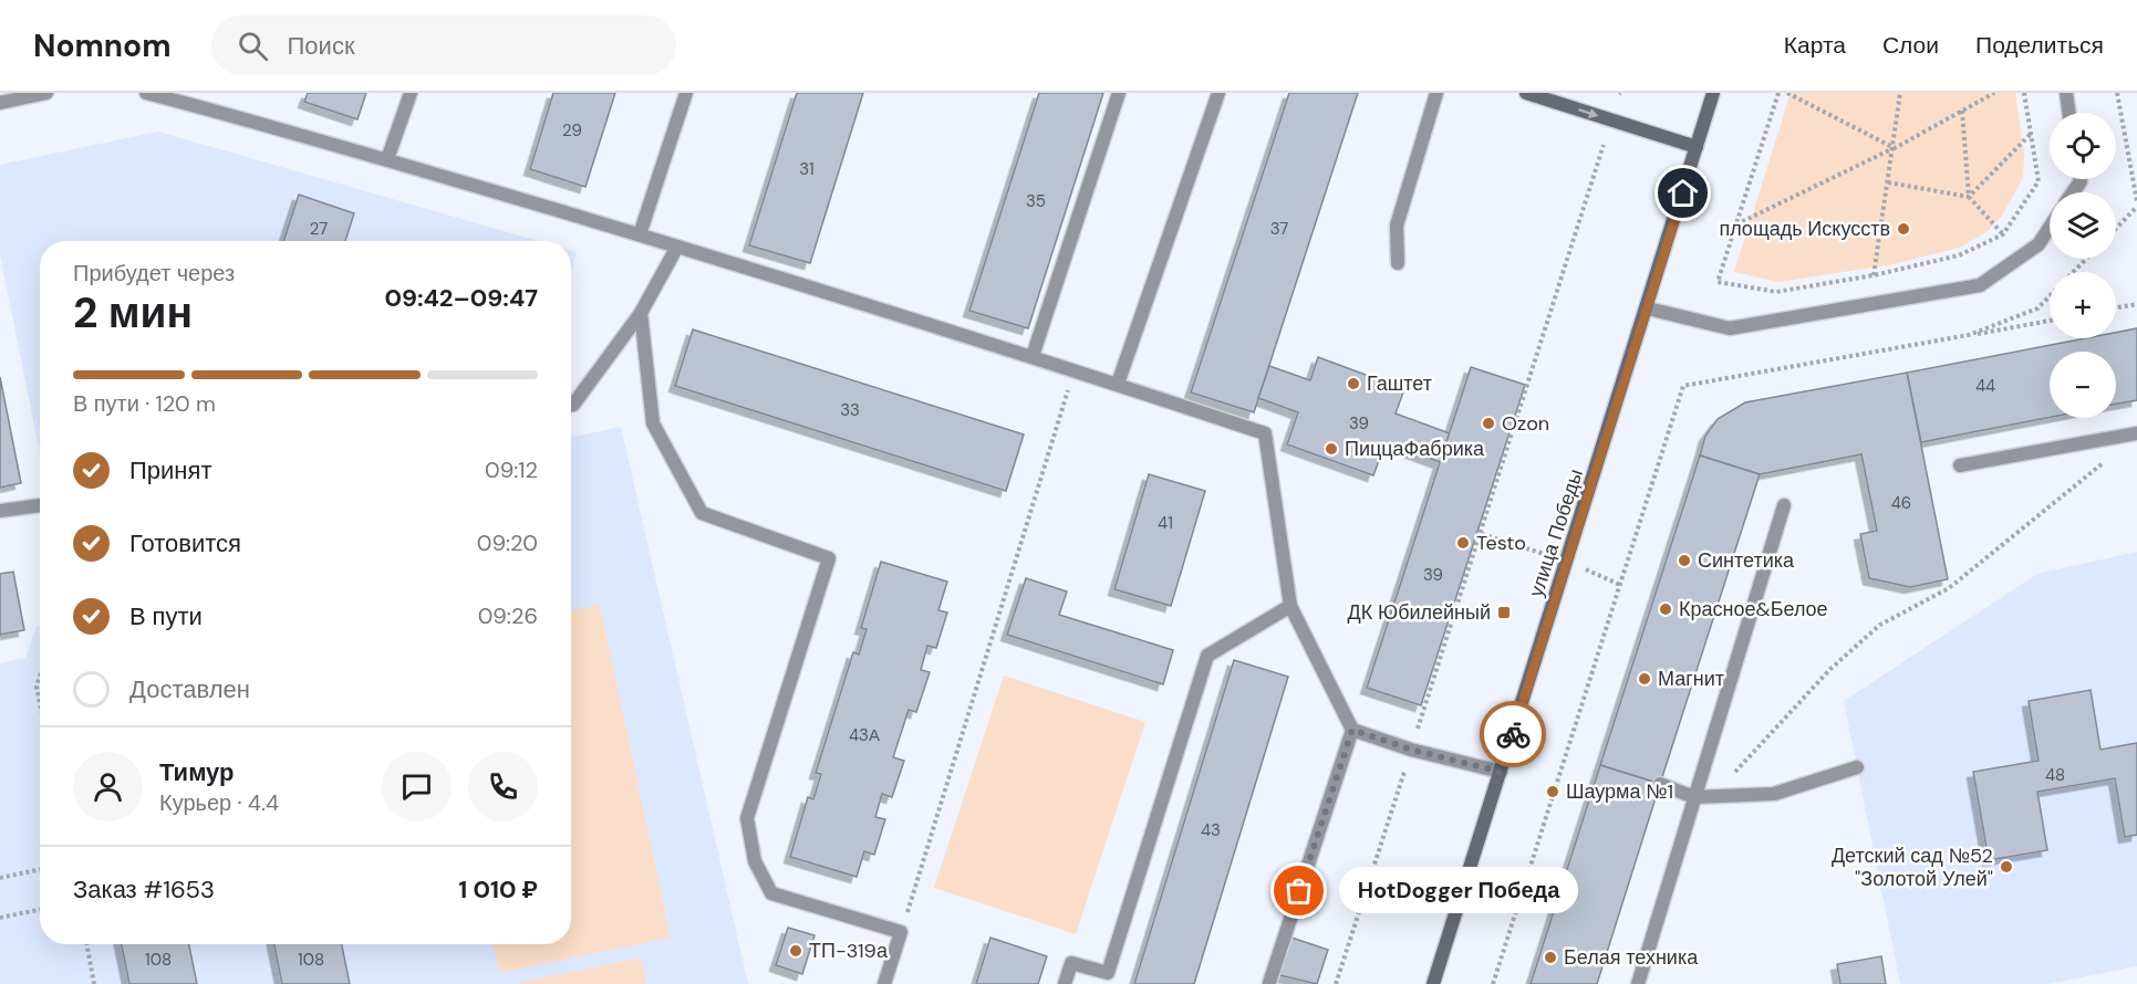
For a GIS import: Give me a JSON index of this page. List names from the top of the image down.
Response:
{
  "streets": {
    "main road": ["улица Победы"]
  },
  "places": {
    "other": [
      "площадь Искусств",
      "Гаштет",
      "Ozon",
      "ПиццаФабрика",
      "Testo",
      "Синтетика",
      "Красное&Белое",
      "Магнит",
      "Шаурма №1",
      "Детский сад №52 \"Золотой Улей\"",
      "HotDogger Победа",
      "ТП-319а",
      "Белая техника"
    ],
    "transit": ["ДК Юбилейный"]
  },
  "house_numbers": [
    "29",
    "31",
    "35",
    "27",
    "37",
    "44",
    "33",
    "39",
    "46",
    "41",
    "39",
    "43А",
    "48",
    "43",
    "108",
    "108"
  ],
  "page": {
    "header": "Nomnom",
    "search": "Поиск",
    "nav": ["Карта", "Слои", "Поделиться"],
    "map_buttons": ["+", "−"],
    "heading": ["2 мин", "Прибудет через", "09:42–09:47"],
    "panel": [
      "Тимур",
      "Курьер · 4.4",
      "Заказ #1653",
      "1 010 ₽"
    ],
    "bar": "В пути · 120 m",
    "list": [
      ["Принят", "09:12"],
      ["Готовится", "09:20"],
      ["В пути", "09:26"],
      "Доставлен"
    ],
    "bubble": "HotDogger Победа"
  }
}
